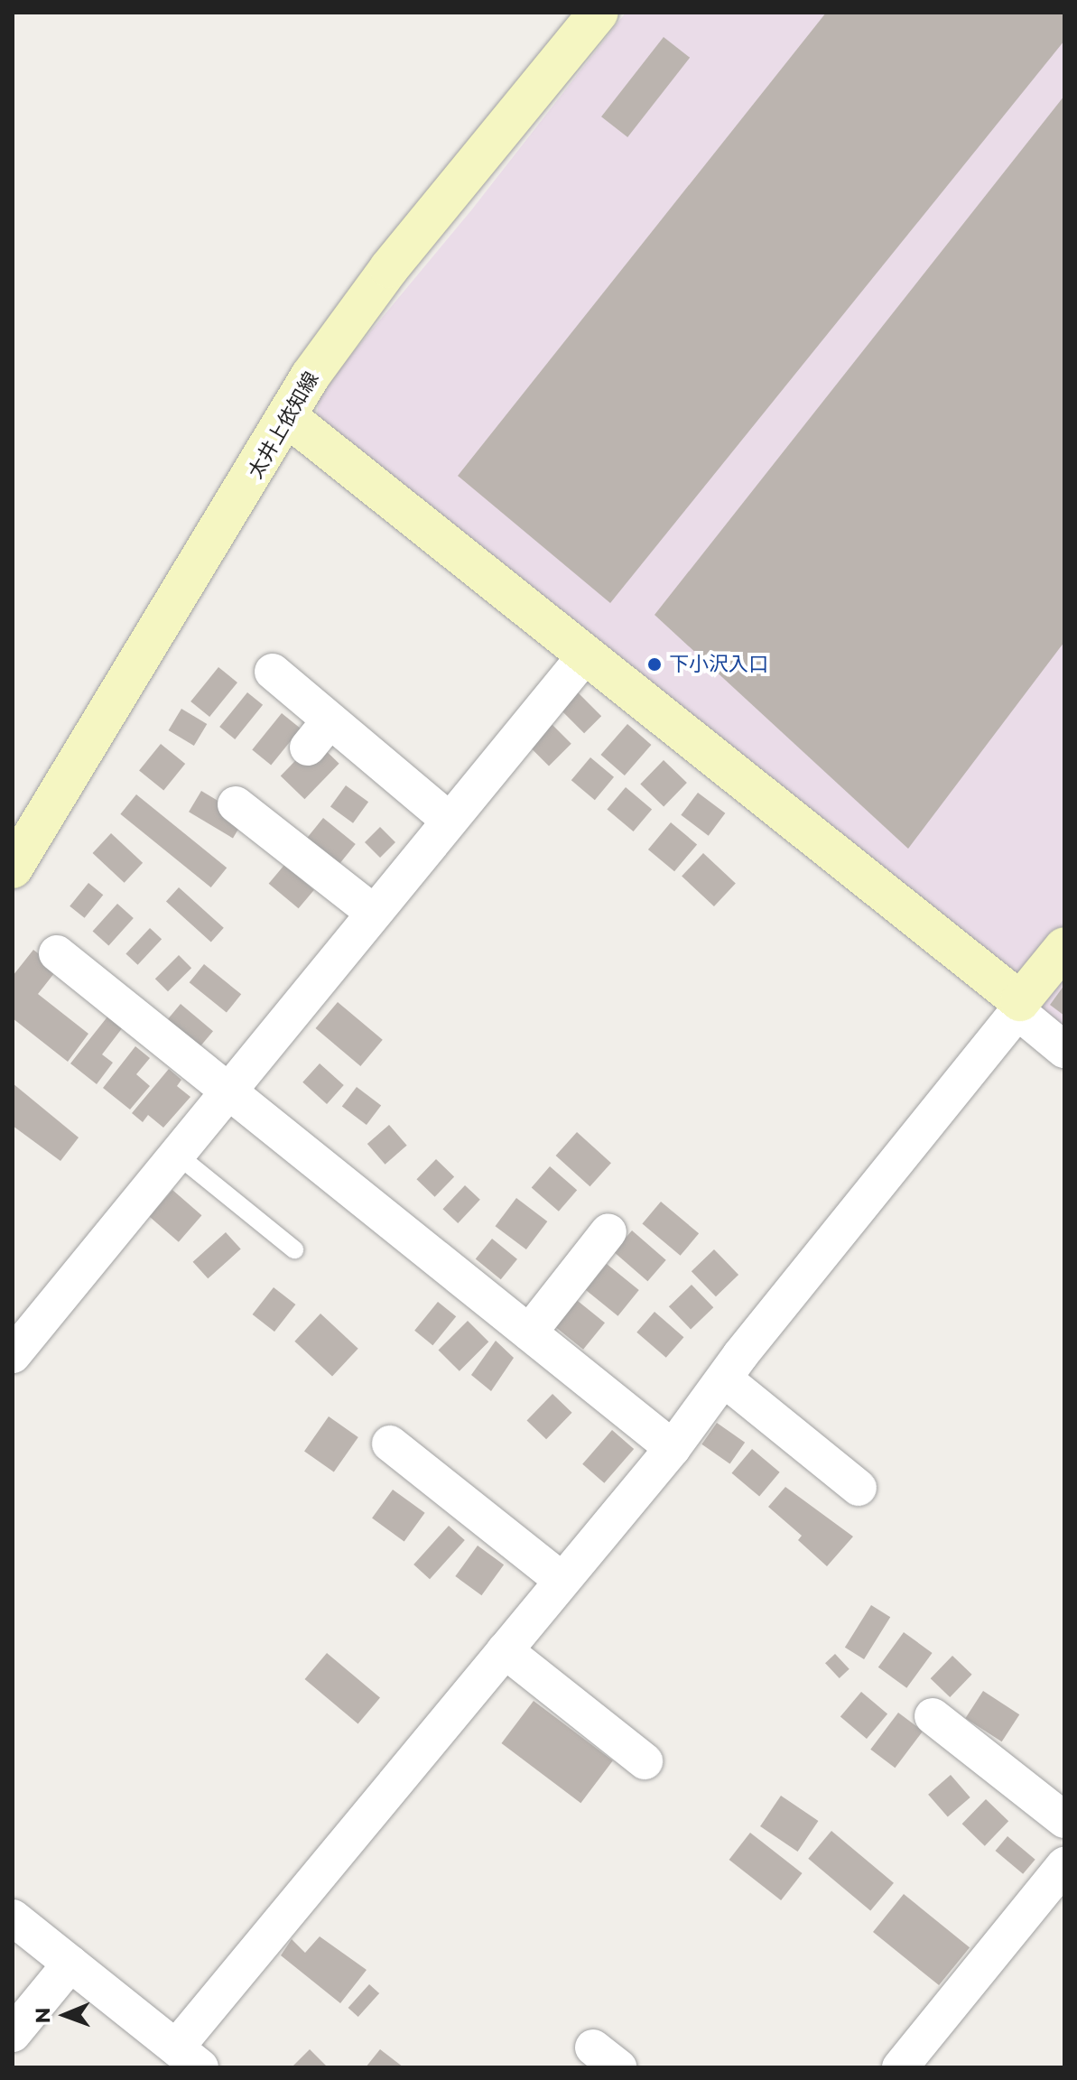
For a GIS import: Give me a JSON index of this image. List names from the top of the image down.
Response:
{
  "streets": {
    "main road": ["太井上依知線"]
  },
  "places": ["下小沢入口"],
  "north": "left"
}
